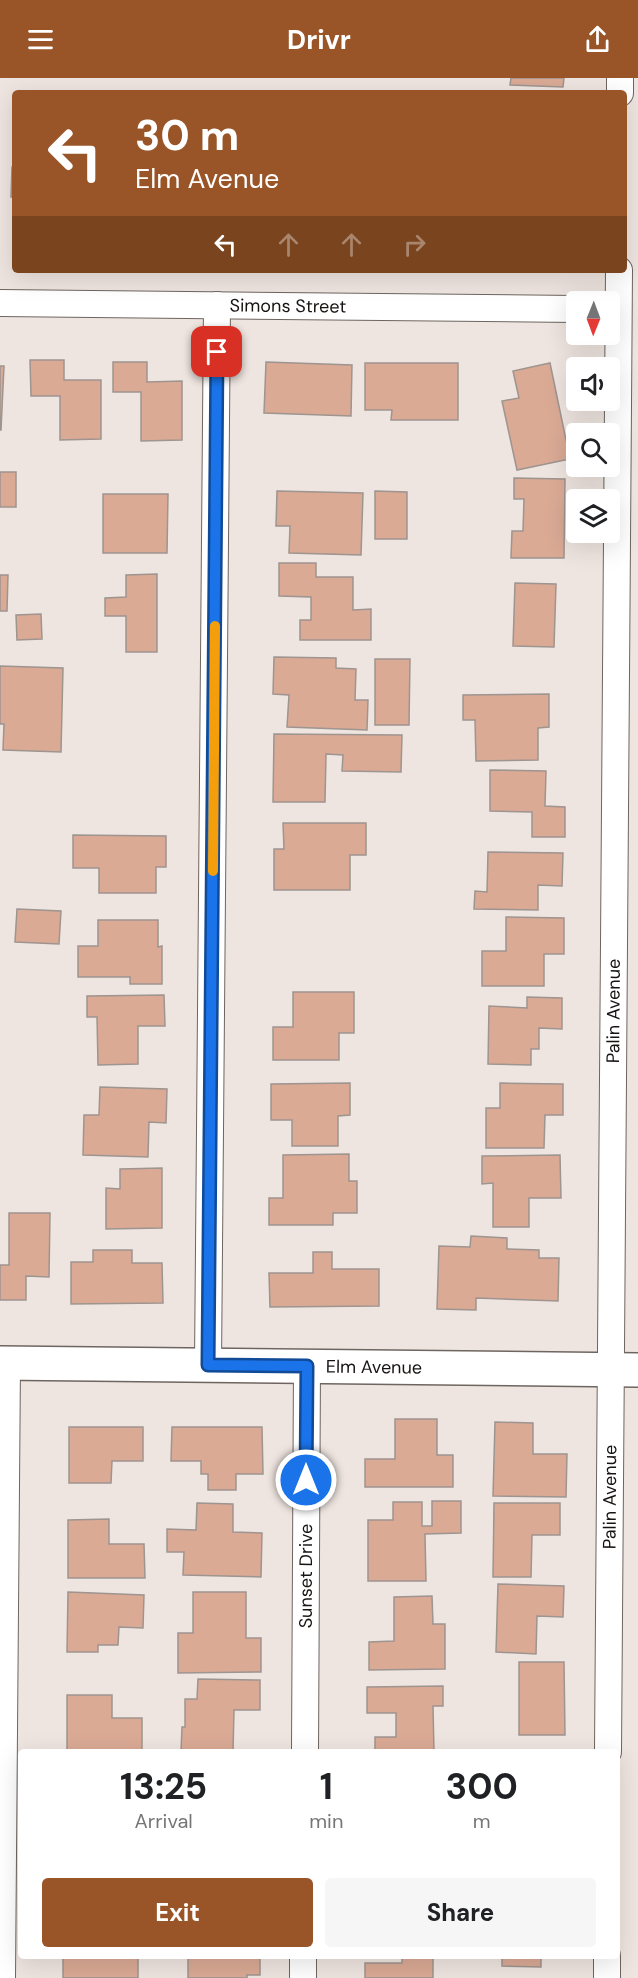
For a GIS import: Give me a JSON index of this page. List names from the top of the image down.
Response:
{
  "streets": {
    "street": [
      "Simons Street",
      "Palin Avenue",
      "Elm Avenue",
      "Sunset Drive"
    ]
  },
  "crossings": [
    ["Palin Avenue", "Elm Avenue"],
    ["Elm Avenue", "Sunset Drive"]
  ],
  "north": "bottom",
  "page": {
    "header": "Drivr",
    "turn": ["30 m", "Elm Avenue"],
    "eta": [
      "13:25",
      "Arrival",
      "1",
      "min",
      "300",
      "m"
    ],
    "buttons": ["Exit", "Share"]
  }
}
